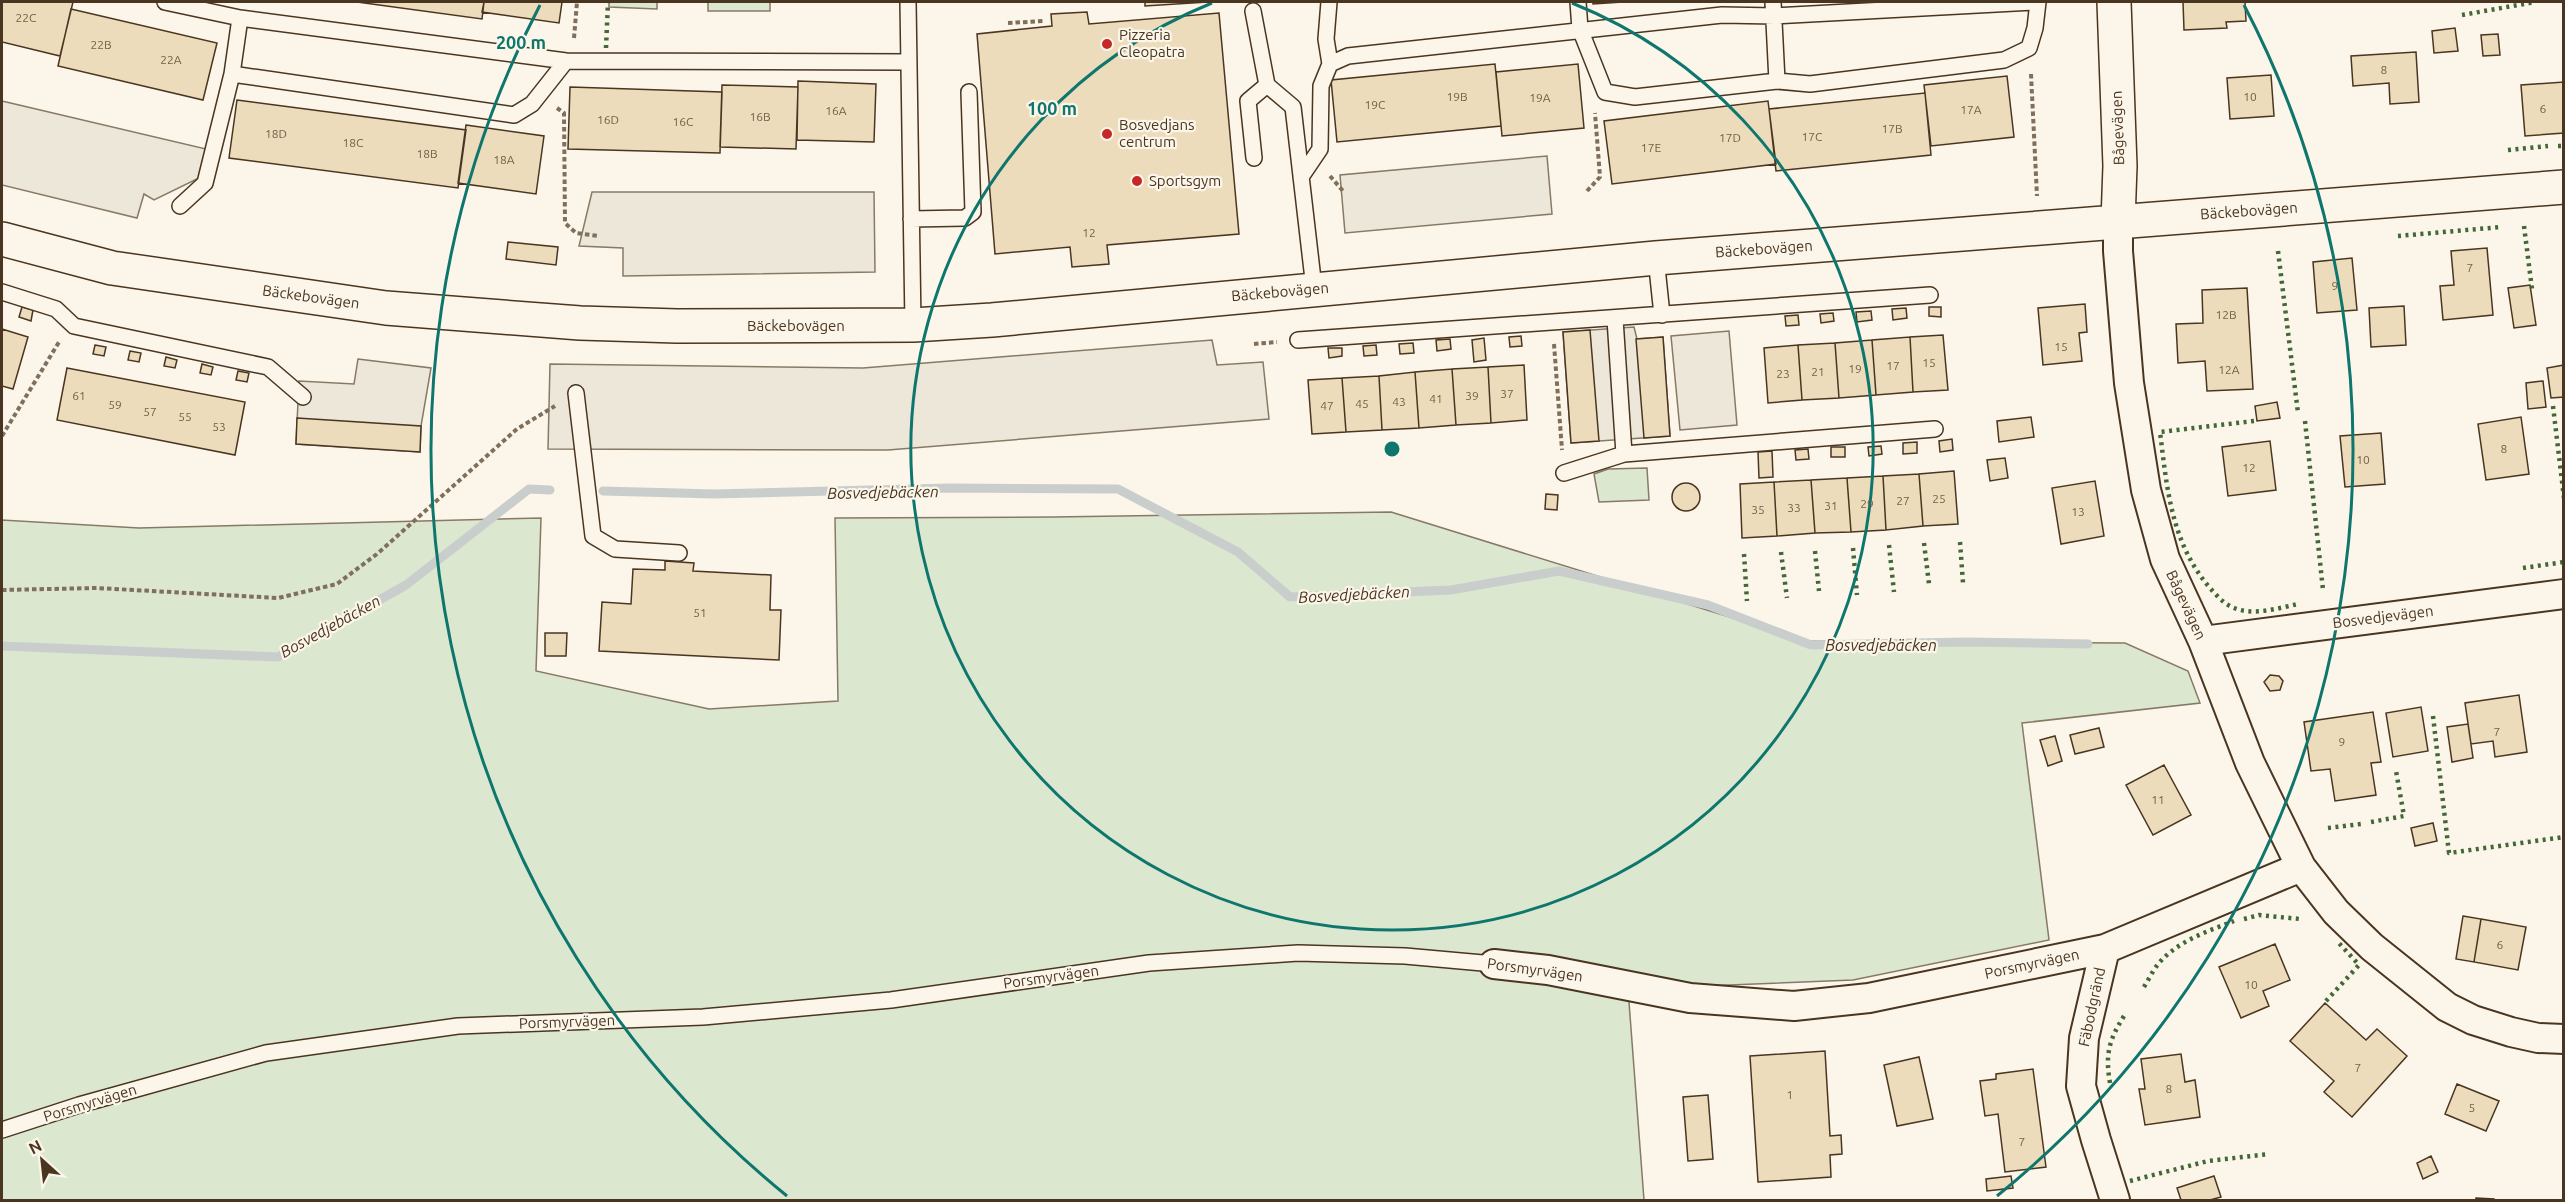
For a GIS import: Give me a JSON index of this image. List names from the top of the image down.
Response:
{
  "streets": {
    "street": [
      "Bågevägen",
      "Bäckebovägen",
      "Bosvedjevägen",
      "Porsmyrvägen",
      "Fäbodgränd"
    ]
  },
  "crossings": [
    ["Bågevägen", "Bäckebovägen"],
    ["Bågevägen", "Bosvedjevägen"],
    ["Bågevägen", "Fäbodgränd"],
    ["Porsmyrvägen", "Fäbodgränd"]
  ],
  "water": ["Bosvedjebäcken"],
  "places": ["Pizzeria Cleopatra", "Bosvedjans centrum", "Sportsgym"],
  "house_numbers": [
    "22C",
    "22B",
    "22A",
    "8",
    "19B",
    "10",
    "19A",
    "19C",
    "6",
    "17A",
    "16A",
    "16B",
    "16D",
    "16C",
    "17B",
    "18D",
    "17C",
    "17D",
    "18C",
    "17E",
    "18B",
    "18A",
    "12",
    "7",
    "9",
    "12B",
    "15",
    "15",
    "17",
    "19",
    "12A",
    "21",
    "23",
    "37",
    "61",
    "39",
    "41",
    "43",
    "45",
    "59",
    "47",
    "57",
    "55",
    "53",
    "8",
    "10",
    "12",
    "25",
    "27",
    "29",
    "31",
    "33",
    "35",
    "13",
    "51",
    "7",
    "9",
    "11",
    "6",
    "10",
    "7",
    "8",
    "1",
    "5",
    "7"
  ],
  "north": "top left",
  "rings": ["200 m", "100 m"]
}
